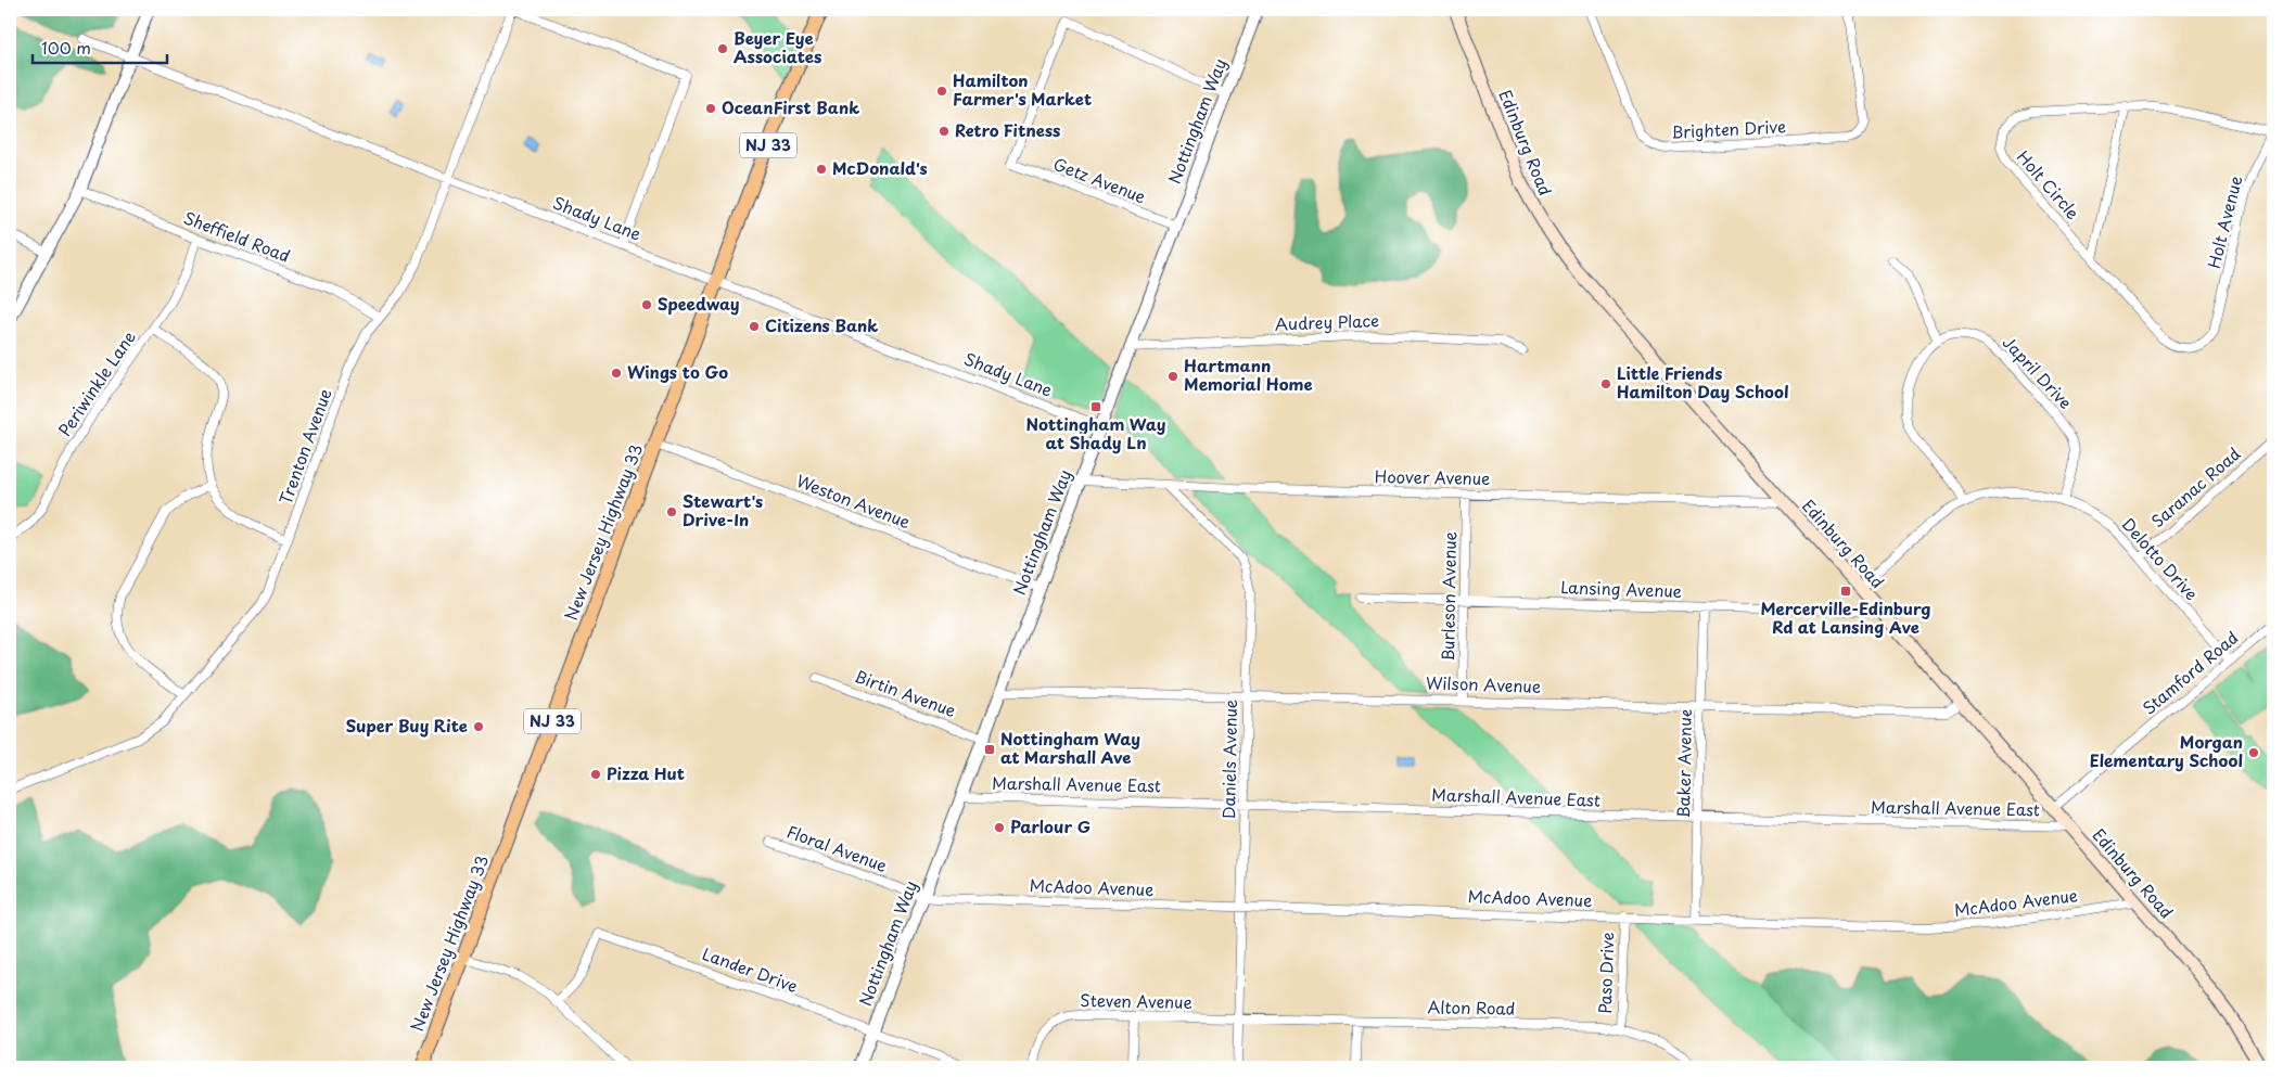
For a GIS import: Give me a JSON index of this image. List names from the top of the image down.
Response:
{
  "streets": {
    "main road": ["Edinburg Road", "NJ 33", "New Jersey Highway 33"],
    "street": [
      "Nottingham Way",
      "Brighten Drive",
      "Getz Avenue",
      "Holt Circle",
      "Shady Lane",
      "Holt Avenue",
      "Sheffield Road",
      "Audrey Place",
      "Japril Drive",
      "Periwinkle Lane",
      "Trenton Avenue",
      "Hoover Avenue",
      "Saranac Road",
      "Weston Avenue",
      "Delotto Drive",
      "Lansing Avenue",
      "Burleson Avenue",
      "Stamford Road",
      "Wilson Avenue",
      "Birtin Avenue",
      "Daniels Avenue",
      "Baker Avenue",
      "Marshall Avenue East",
      "Floral Avenue",
      "McAdoo Avenue",
      "Lander Drive",
      "Paso Drive",
      "Steven Avenue",
      "Alton Road"
    ]
  },
  "crossings": [
    ["Nottingham Way", "Getz Avenue"],
    ["Nottingham Way", "Shady Lane"],
    ["Nottingham Way", "Audrey Place"],
    ["Nottingham Way", "Hoover Avenue"],
    ["Nottingham Way", "Weston Avenue"],
    ["Nottingham Way", "Wilson Avenue"],
    ["Nottingham Way", "Birtin Avenue"],
    ["Nottingham Way", "Marshall Avenue East"],
    ["Nottingham Way", "Floral Avenue"],
    ["Nottingham Way", "McAdoo Avenue"],
    ["Nottingham Way", "Lander Drive"],
    ["Edinburg Road", "Hoover Avenue"],
    ["Edinburg Road", "Delotto Drive"],
    ["Edinburg Road", "Lansing Avenue"],
    ["Edinburg Road", "Stamford Road"],
    ["Edinburg Road", "Wilson Avenue"],
    ["Edinburg Road", "Marshall Avenue East"],
    ["Edinburg Road", "McAdoo Avenue"],
    ["Holt Circle", "Holt Avenue"],
    ["Shady Lane", "Trenton Avenue"],
    ["Shady Lane", "New Jersey Highway 33"],
    ["Sheffield Road", "Periwinkle Lane"],
    ["Sheffield Road", "Trenton Avenue"],
    ["Japril Drive", "Delotto Drive"],
    ["Hoover Avenue", "Burleson Avenue"],
    ["Hoover Avenue", "Daniels Avenue"],
    ["Saranac Road", "Delotto Drive"],
    ["Weston Avenue", "New Jersey Highway 33"],
    ["Delotto Drive", "Stamford Road"],
    ["Lansing Avenue", "Burleson Avenue"],
    ["Lansing Avenue", "Baker Avenue"],
    ["Burleson Avenue", "Wilson Avenue"],
    ["Wilson Avenue", "Daniels Avenue"],
    ["Wilson Avenue", "Baker Avenue"],
    ["Daniels Avenue", "Marshall Avenue East"],
    ["Daniels Avenue", "McAdoo Avenue"],
    ["Daniels Avenue", "Steven Avenue"],
    ["Daniels Avenue", "Alton Road"],
    ["Baker Avenue", "Marshall Avenue East"],
    ["Baker Avenue", "McAdoo Avenue"],
    ["Floral Avenue", "McAdoo Avenue"],
    ["McAdoo Avenue", "Paso Drive"],
    ["Paso Drive", "Alton Road"],
    ["Steven Avenue", "Alton Road"]
  ],
  "places": {
    "other": [
      "Beyer Eye Associates",
      "Hamilton Farmer's Market",
      "OceanFirst Bank",
      "Retro Fitness",
      "McDonald's",
      "Speedway",
      "Citizens Bank",
      "Wings to Go",
      "Hartmann Memorial Home",
      "Little Friends Hamilton Day School",
      "Stewart's Drive-In",
      "Super Buy Rite",
      "Morgan Elementary School",
      "Pizza Hut",
      "Parlour G"
    ],
    "transit": ["Nottingham Way at Shady Ln", "Mercerville-Edinburg Rd at Lansing Ave", "Nottingham Way at Marshall Ave"]
  },
  "scale_bar": "100 m"
}
